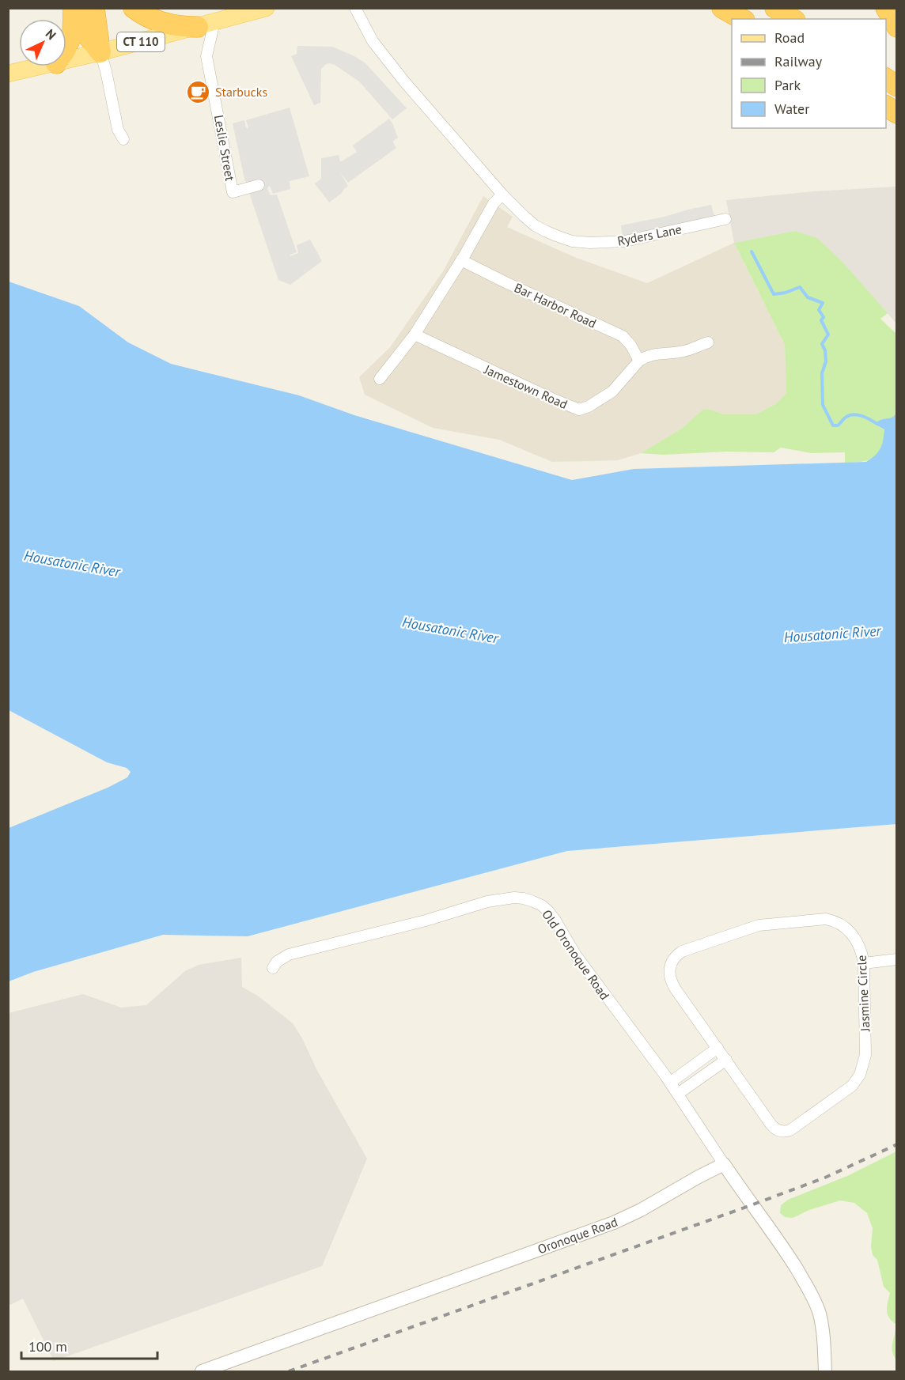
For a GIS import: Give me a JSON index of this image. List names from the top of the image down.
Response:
{
  "streets": {
    "main road": ["CT 110"],
    "street": [
      "Leslie Street",
      "Ryders Lane",
      "Bar Harbor Road",
      "Jamestown Road",
      "Old Oronoque Road",
      "Jasmine Circle",
      "Oronoque Road"
    ]
  },
  "crossings": [
    ["CT 110", "Leslie Street"],
    ["Bar Harbor Road", "Jamestown Road"],
    ["Old Oronoque Road", "Oronoque Road"]
  ],
  "water": ["Housatonic River"],
  "places": {
    "cafe": ["Starbucks"]
  },
  "legend": [
    "Road",
    "Railway",
    "Park",
    "Water"
  ],
  "scale_bar": "100 m",
  "north": "top right"
}
